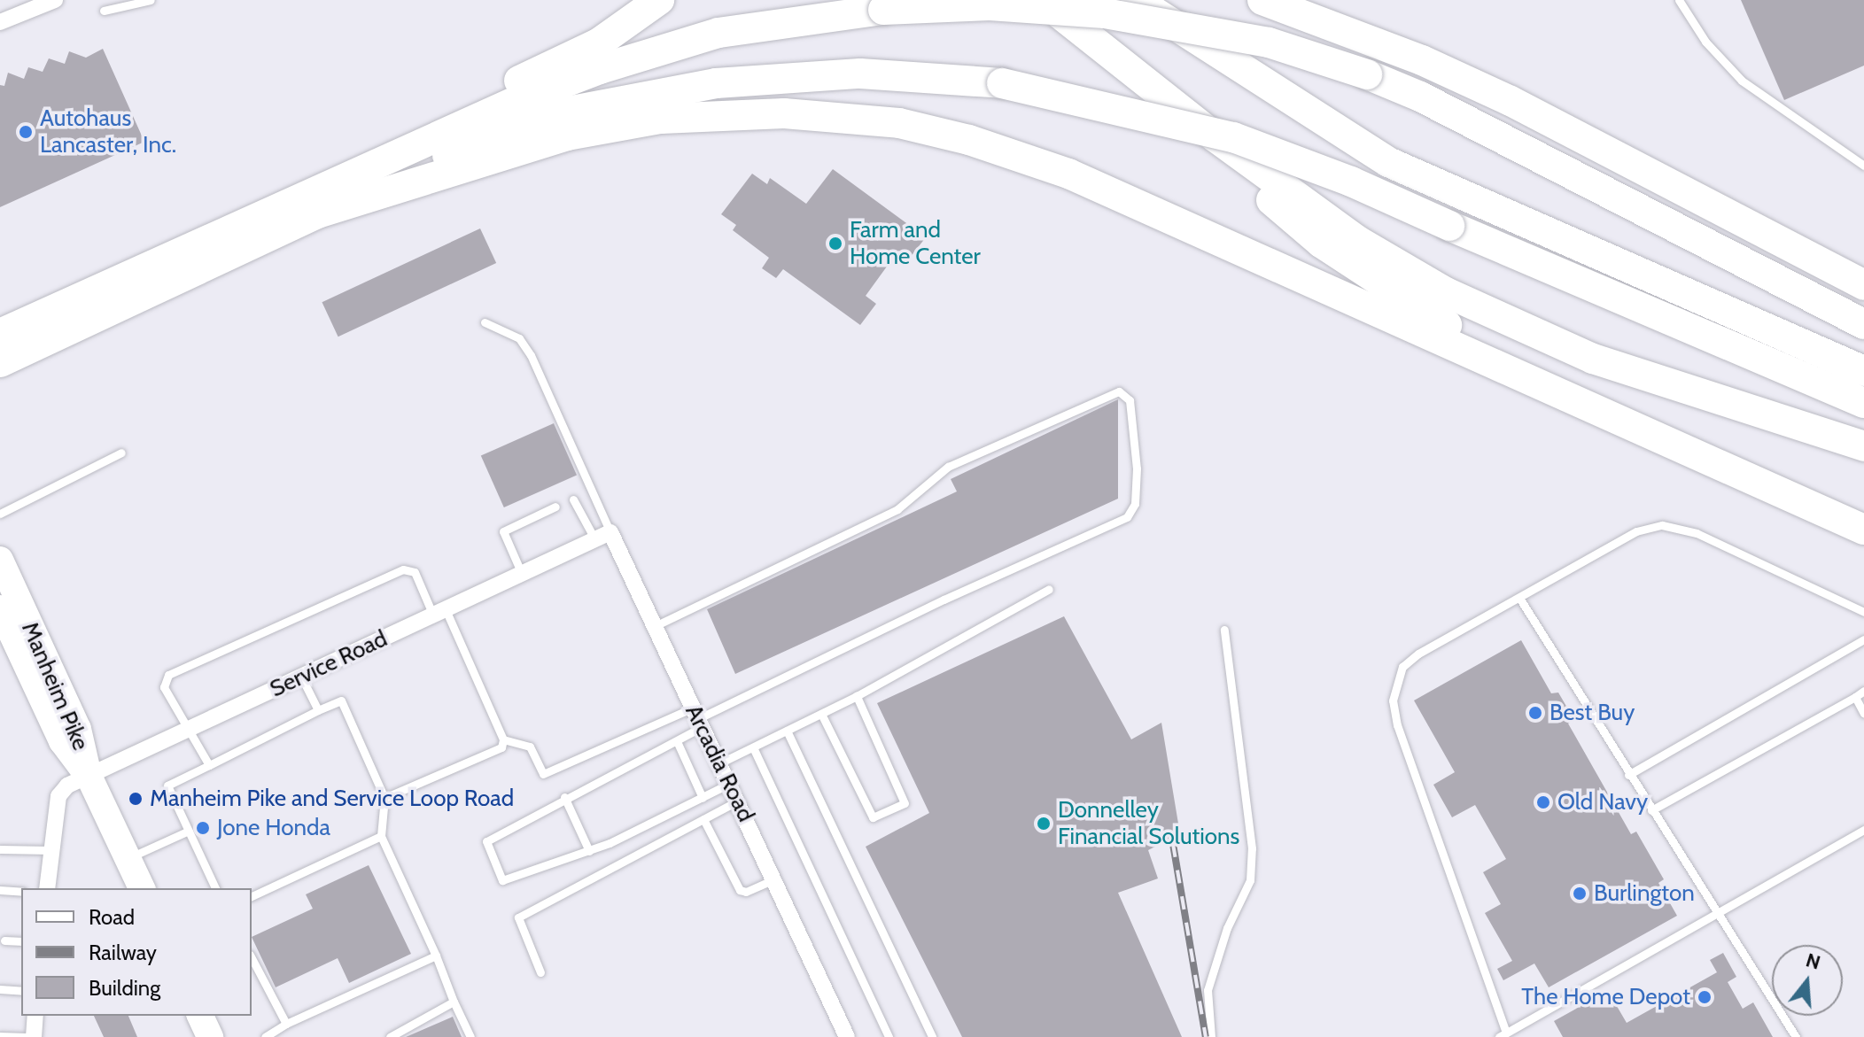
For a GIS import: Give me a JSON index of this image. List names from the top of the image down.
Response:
{
  "streets": {
    "main road": ["Manheim Pike"],
    "street": ["Service Road", "Arcadia Road"]
  },
  "crossings": [
    ["Service Road", "Manheim Pike"]
  ],
  "places": [
    "Autohaus Lancaster, Inc.",
    "Farm and Home Center",
    "Best Buy",
    "Manheim Pike and Service Loop Road",
    "Old Navy",
    "Donnelley Financial Solutions",
    "Jone Honda",
    "Burlington",
    "The Home Depot"
  ],
  "legend": ["Road", "Railway", "Building"],
  "north": "top"
}
